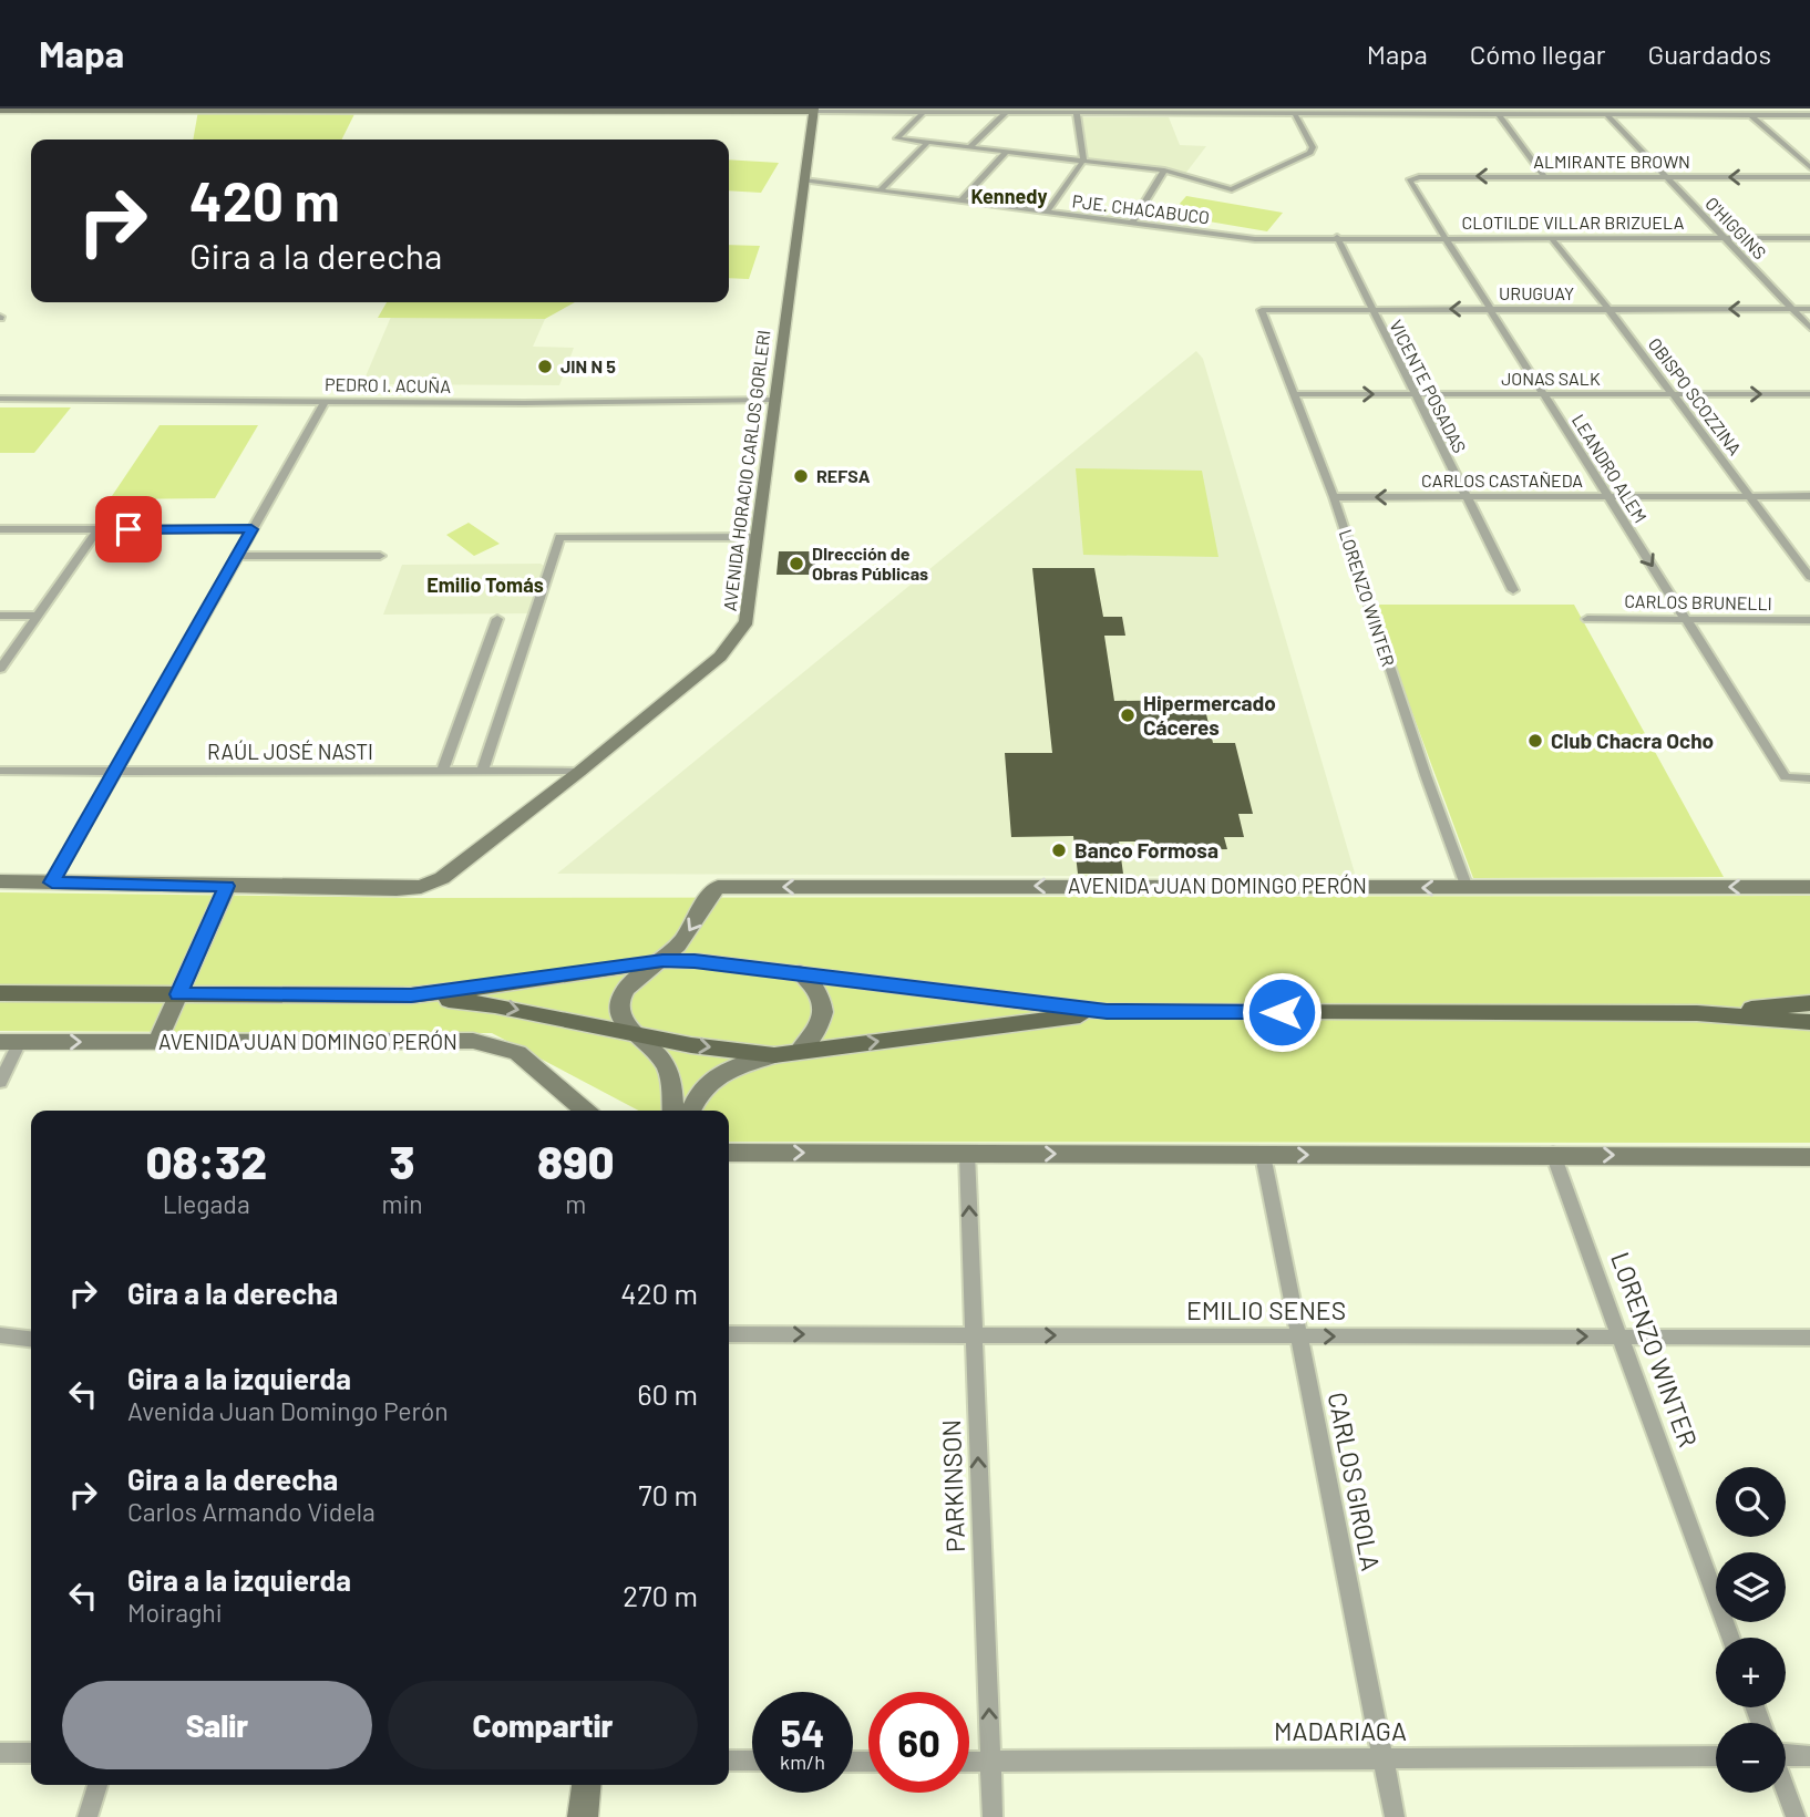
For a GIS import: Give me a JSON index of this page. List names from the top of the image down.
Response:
{
  "streets": {
    "main road": ["AVENIDA HORACIO CARLOS GORLERI", "AVENIDA JUAN DOMINGO PERÓN"],
    "street": [
      "ALMIRANTE BROWN",
      "PJE. CHACABUCO",
      "CLOTILDE VILLAR BRIZUELA",
      "O'HIGGINS",
      "URUGUAY",
      "JONAS SALK",
      "PEDRO I. ACUÑA",
      "VICENTE POSADAS",
      "OBISPO SCOZZINA",
      "LEANDRO ALEM",
      "CARLOS CASTAÑEDA",
      "LORENZO WINTER",
      "CARLOS BRUNELLI",
      "RAÚL JOSÉ NASTI",
      "EMILIO SENES",
      "CARLOS GIROLA",
      "PARKINSON",
      "MADARIAGA"
    ]
  },
  "crossings": [
    ["ALMIRANTE BROWN", "O'HIGGINS"],
    ["ALMIRANTE BROWN", "LEANDRO ALEM"],
    ["PJE. CHACABUCO", "CLOTILDE VILLAR BRIZUELA"],
    ["PJE. CHACABUCO", "VICENTE POSADAS"],
    ["PJE. CHACABUCO", "AVENIDA HORACIO CARLOS GORLERI"],
    ["CLOTILDE VILLAR BRIZUELA", "O'HIGGINS"],
    ["CLOTILDE VILLAR BRIZUELA", "VICENTE POSADAS"],
    ["CLOTILDE VILLAR BRIZUELA", "OBISPO SCOZZINA"],
    ["CLOTILDE VILLAR BRIZUELA", "LEANDRO ALEM"],
    ["O'HIGGINS", "URUGUAY"],
    ["URUGUAY", "VICENTE POSADAS"],
    ["URUGUAY", "OBISPO SCOZZINA"],
    ["URUGUAY", "LEANDRO ALEM"],
    ["URUGUAY", "LORENZO WINTER"],
    ["JONAS SALK", "VICENTE POSADAS"],
    ["JONAS SALK", "OBISPO SCOZZINA"],
    ["JONAS SALK", "LEANDRO ALEM"],
    ["JONAS SALK", "LORENZO WINTER"],
    ["PEDRO I. ACUÑA", "AVENIDA HORACIO CARLOS GORLERI"],
    ["VICENTE POSADAS", "CARLOS CASTAÑEDA"],
    ["OBISPO SCOZZINA", "CARLOS CASTAÑEDA"],
    ["LEANDRO ALEM", "CARLOS CASTAÑEDA"],
    ["LEANDRO ALEM", "CARLOS BRUNELLI"],
    ["AVENIDA HORACIO CARLOS GORLERI", "RAÚL JOSÉ NASTI"],
    ["CARLOS CASTAÑEDA", "LORENZO WINTER"],
    ["LORENZO WINTER", "AVENIDA JUAN DOMINGO PERÓN"],
    ["LORENZO WINTER", "EMILIO SENES"],
    ["EMILIO SENES", "CARLOS GIROLA"],
    ["EMILIO SENES", "PARKINSON"],
    ["CARLOS GIROLA", "MADARIAGA"],
    ["PARKINSON", "MADARIAGA"]
  ],
  "one_way": [
    "URUGUAY",
    "JONAS SALK",
    "EMILIO SENES",
    "PARKINSON"
  ],
  "districts": ["Kennedy", "Emilio Tomás"],
  "places": [
    "JIN N 5",
    "REFSA",
    "DIrección de Obras Públicas",
    "Hipermercado Cáceres",
    "Club Chacra Ocho",
    "Banco Formosa"
  ],
  "page": {
    "header": "Mapa",
    "nav": ["Mapa", "Cómo llegar", "Guardados"],
    "turn": ["420 m", "Gira a la derecha"],
    "eta": [
      "08:32",
      "Llegada",
      "3",
      "min",
      "890",
      "m"
    ],
    "list": [
      {
        "name": "Gira a la derecha",
        "value": "420 m"
      },
      {
        "name": "Gira a la izquierda",
        "note": "Avenida Juan Domingo Perón",
        "value": "60 m"
      },
      {
        "name": "Gira a la derecha",
        "note": "Carlos Armando Videla",
        "value": "70 m"
      },
      {
        "name": "Gira a la izquierda",
        "note": "Moiraghi",
        "value": "270 m"
      }
    ],
    "map_buttons": ["+", "−"],
    "buttons": ["Salir", "Compartir"],
    "speed": "54 km/h",
    "limit": "60"
  }
}
